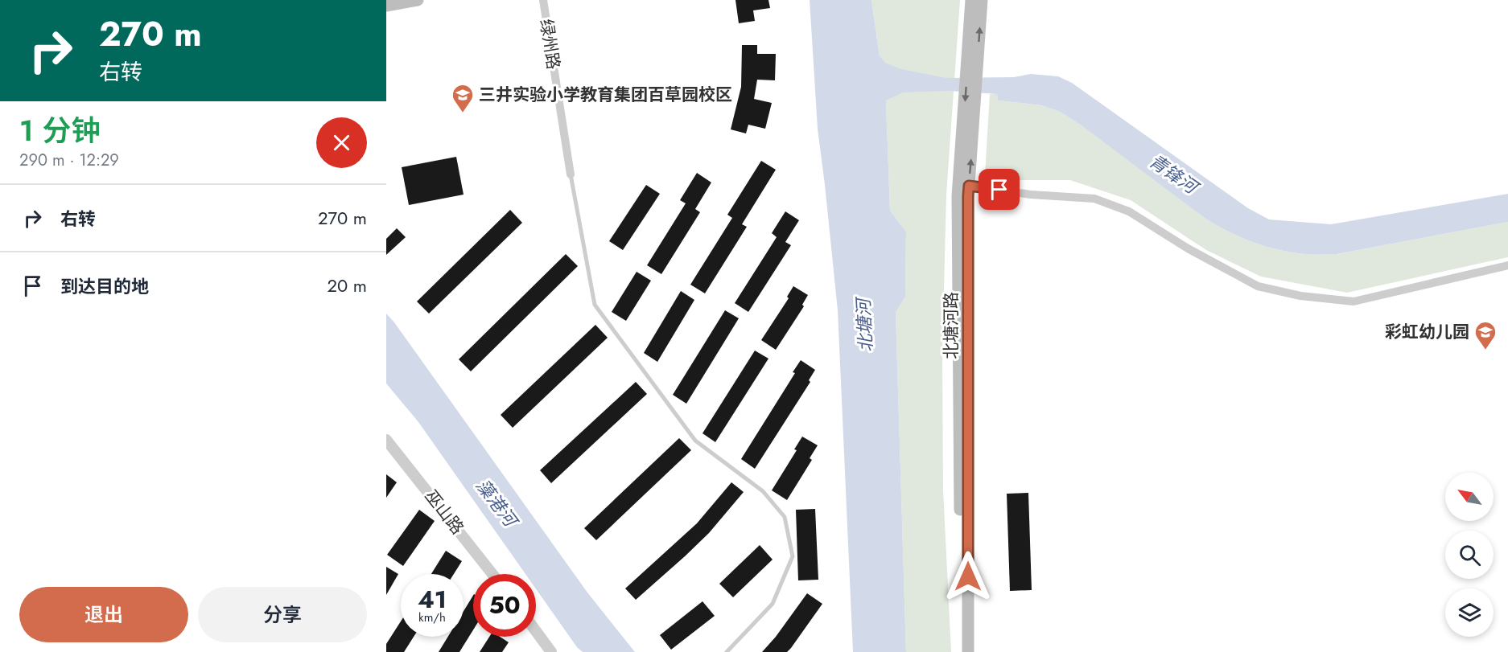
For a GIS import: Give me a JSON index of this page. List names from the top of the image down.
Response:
{
  "streets": {
    "main road": ["北塘河路"],
    "street": ["绿州路", "巫山路"]
  },
  "water": ["青锋河", "北塘河", "藻港河"],
  "places": {
    "school or university": ["三井实验小学教育集团百草园校区", "彩虹幼儿园"]
  },
  "north": "top left",
  "page": {
    "turn": ["270 m", "右转"],
    "heading": ["1 分钟", "290 m · 12:29"],
    "list": [
      {
        "name": "右转",
        "value": "270 m"
      },
      {
        "name": "到达目的地",
        "value": "20 m"
      }
    ],
    "speed": "41 km/h",
    "limit": "50",
    "buttons": ["退出", "分享"]
  }
}
